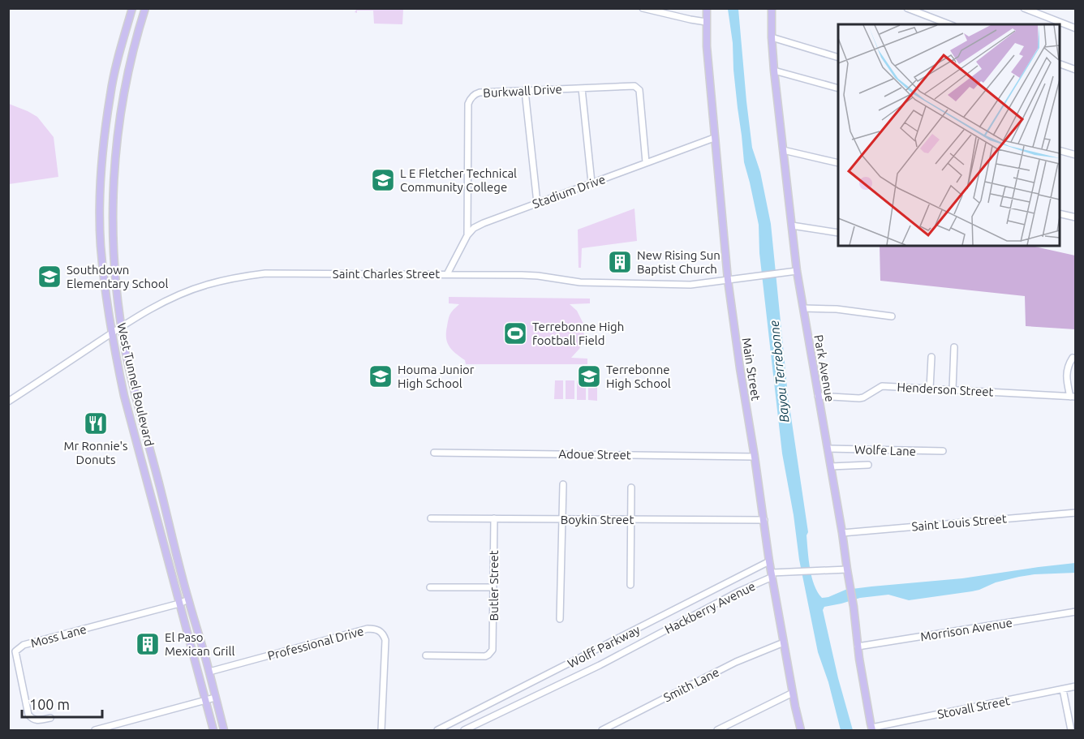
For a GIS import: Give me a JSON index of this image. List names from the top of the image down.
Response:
{
  "streets": {
    "main road": ["Park Avenue", "Main Street", "West Tunnel Boulevard"],
    "street": [
      "Burkwall Drive",
      "Stadium Drive",
      "Saint Charles Street",
      "Henderson Street",
      "Wolfe Lane",
      "Adoue Street",
      "Boykin Street",
      "Saint Louis Street",
      "Butler Street",
      "Hackberry Avenue",
      "Morrison Avenue",
      "Moss Lane",
      "Professional Drive",
      "Wolff Parkway",
      "Smith Lane",
      "Stovall Street"
    ]
  },
  "crossings": [
    ["Burkwall Drive", "Stadium Drive"],
    ["Stadium Drive", "Saint Charles Street"],
    ["Stadium Drive", "Main Street"],
    ["Saint Charles Street", "Park Avenue"],
    ["Saint Charles Street", "Main Street"],
    ["Saint Charles Street", "West Tunnel Boulevard"],
    ["Park Avenue", "Henderson Street"],
    ["Park Avenue", "Wolfe Lane"],
    ["Park Avenue", "Saint Louis Street"],
    ["Park Avenue", "Hackberry Avenue"],
    ["Park Avenue", "Morrison Avenue"],
    ["Park Avenue", "Stovall Street"],
    ["Main Street", "Adoue Street"],
    ["Main Street", "Boykin Street"],
    ["Main Street", "Hackberry Avenue"],
    ["Main Street", "Wolff Parkway"],
    ["Main Street", "Smith Lane"],
    ["West Tunnel Boulevard", "Moss Lane"],
    ["West Tunnel Boulevard", "Professional Drive"],
    ["Boykin Street", "Butler Street"]
  ],
  "water": ["Bayou Terrebonne"],
  "places": {
    "school or university": [
      "L E Fletcher Technical Community College",
      "Southdown Elementary School",
      "Houma Junior High School",
      "Terrebonne High School"
    ],
    "building": ["New Rising Sun Baptist Church", "El Paso Mexican Grill"],
    "sports": ["Terrebonne High football Field"],
    "restaurant": ["Mr Ronnie's Donuts"]
  },
  "scale_bar": "100 m"
}
